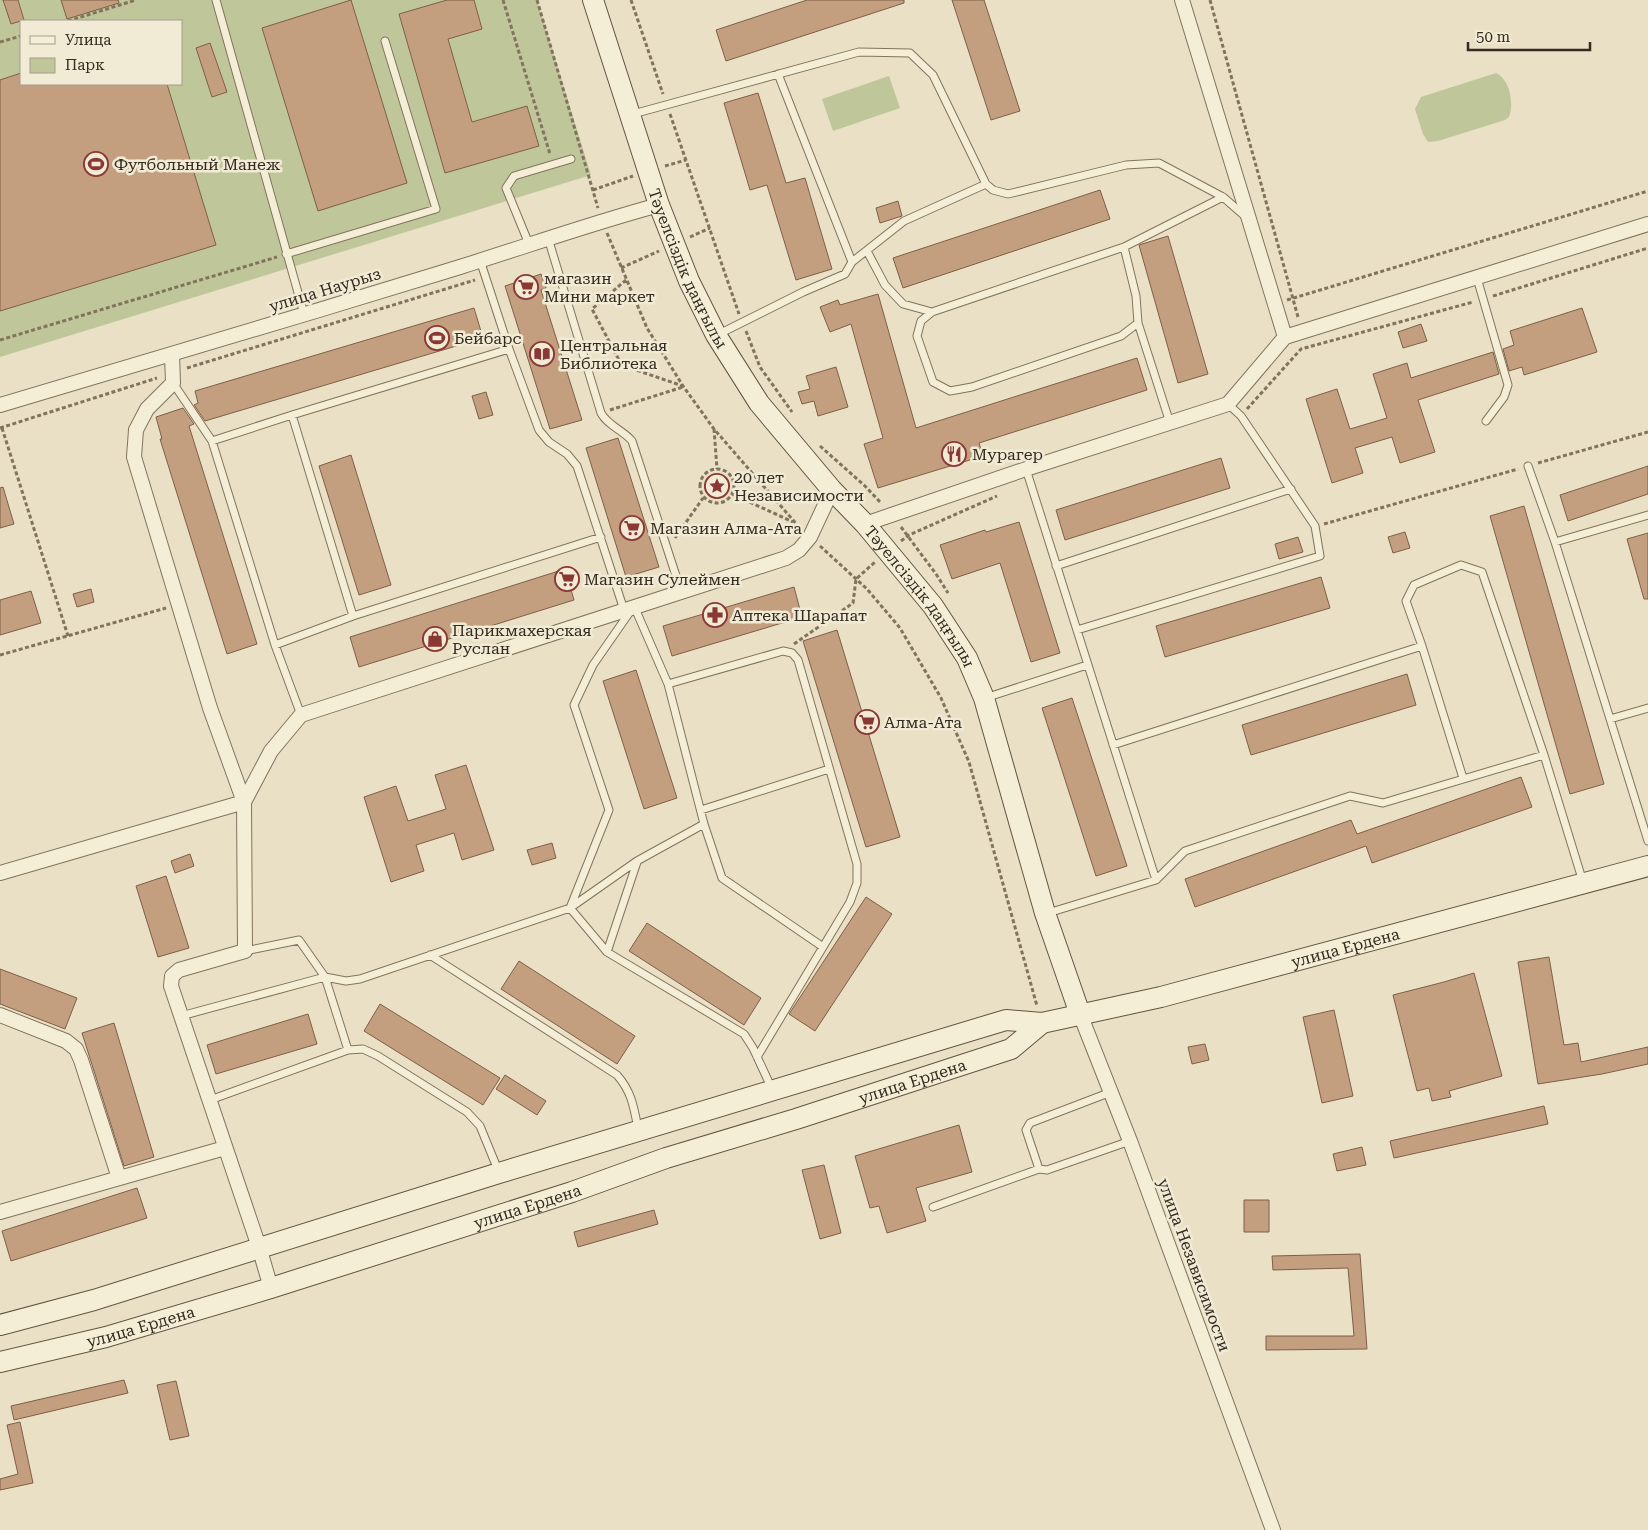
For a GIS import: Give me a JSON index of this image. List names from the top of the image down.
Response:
{
  "streets": {
    "street": [
      "Тәуелсіздік даңғылы",
      "улица Наурыз",
      "улица Ердена",
      "улица Независимости"
    ]
  },
  "crossings": [
    ["Тәуелсіздік даңғылы", "улица Наурыз"],
    ["Тәуелсіздік даңғылы", "улица Ердена"],
    ["Тәуелсіздік даңғылы", "улица Независимости"],
    ["улица Ердена", "улица Независимости"]
  ],
  "places": {
    "sports": ["Футбольный Манеж", "Бейбарс"],
    "supermarket": [
      "магазин Мини маркет",
      "Магазин Алма-Ата",
      "Магазин Сулеймен",
      "Алма-Ата"
    ],
    "library": ["Центральная Библиотека"],
    "restaurant": ["Мурагер"],
    "place": ["20 лет Независимости"],
    "pharmacy": ["Аптека Шарапат"],
    "shop": ["Парикмахерская Руслан"]
  },
  "legend": ["Улица", "Парк"],
  "scale_bar": "50 m"
}
